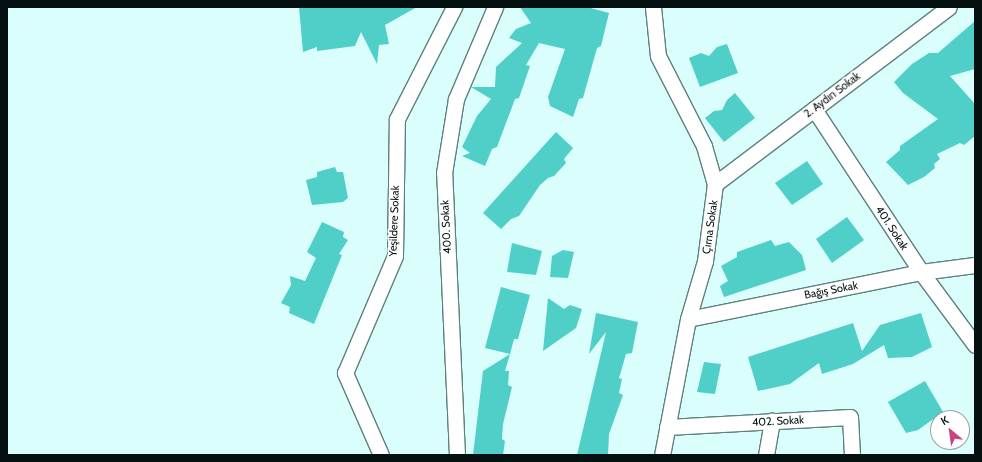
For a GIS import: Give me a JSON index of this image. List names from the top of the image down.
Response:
{
  "streets": {
    "street": [
      "2. Aydın Sokak",
      "Yeşildere Sokak",
      "400. Sokak",
      "Çırna Sokak",
      "401. Sokak",
      "Bağış Sokak",
      "402. Sokak"
    ]
  },
  "crossings": [
    ["2. Aydın Sokak", "Çırna Sokak"],
    ["2. Aydın Sokak", "401. Sokak"],
    ["Çırna Sokak", "Bağış Sokak"],
    ["Çırna Sokak", "402. Sokak"],
    ["401. Sokak", "Bağış Sokak"]
  ],
  "north": "top left"
}
